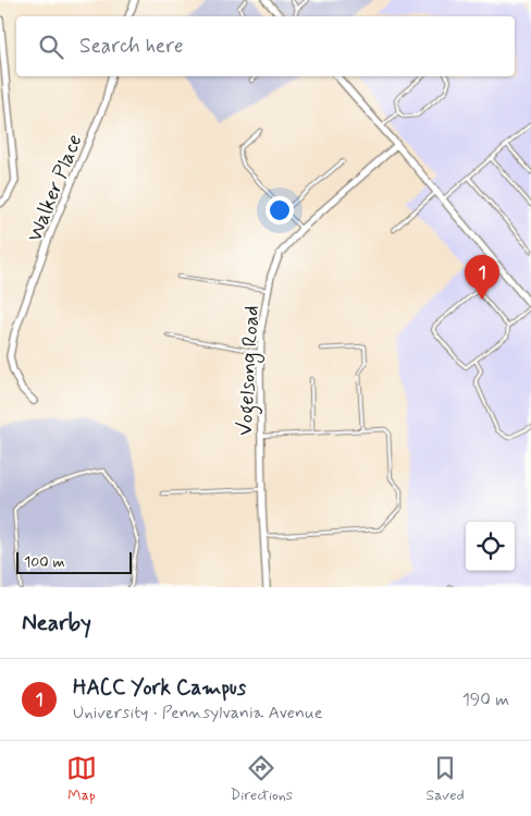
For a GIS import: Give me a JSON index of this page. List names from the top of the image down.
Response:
{
  "streets": {
    "street": ["Walker Place", "Vogelsong Road"]
  },
  "scale_bar": "100 m",
  "page": {
    "search": "Search here",
    "pins": "1",
    "scale": "100 m",
    "heading": "Nearby",
    "list": [
      {
        "mark": "1",
        "name": "HACC York Campus",
        "note": "University · Pennsylvania Avenue",
        "value": "190 m"
      }
    ],
    "nav": ["Map", "Directions", "Saved"]
  }
}
